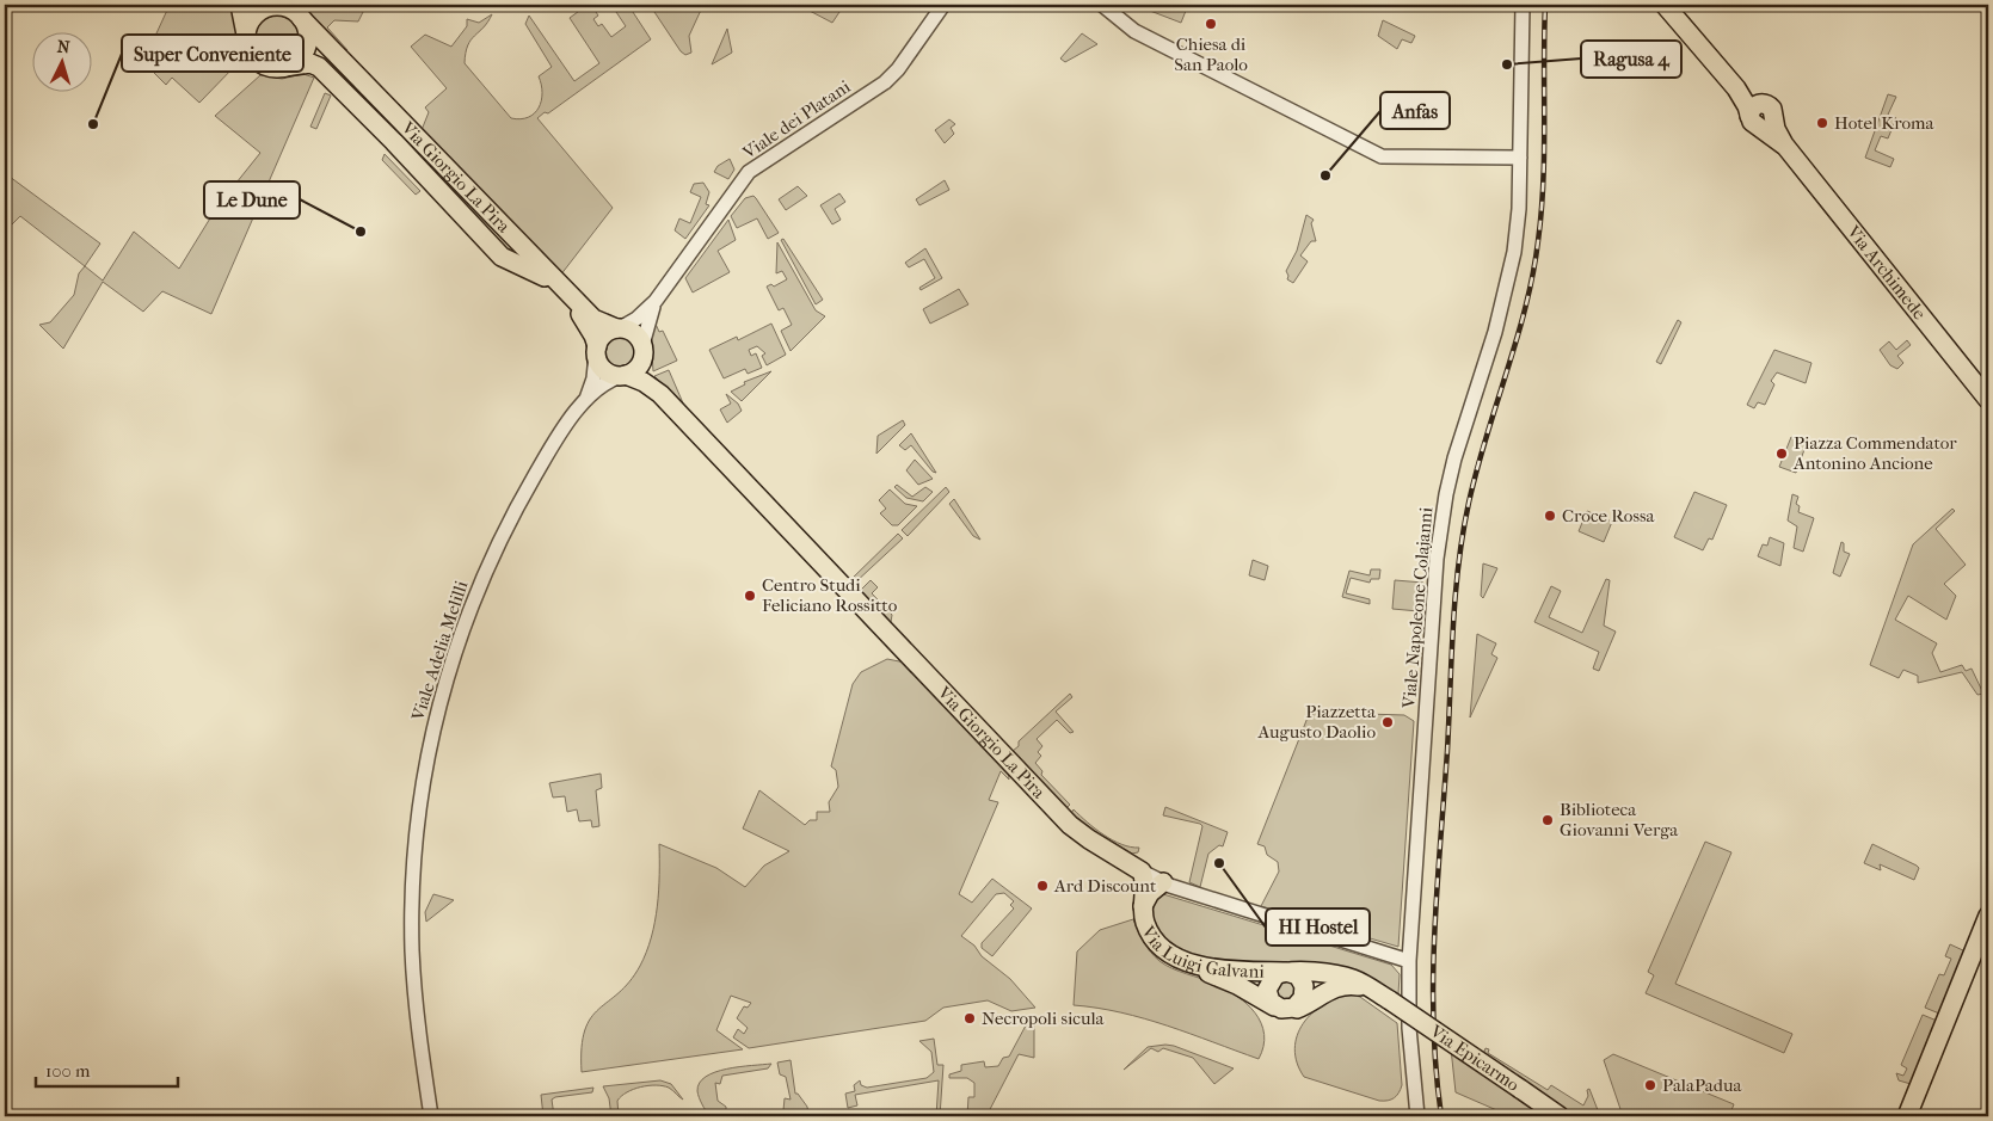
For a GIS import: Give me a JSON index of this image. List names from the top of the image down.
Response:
{
  "streets": {
    "main road": [
      "Via Giorgio La Pira",
      "Via Archimede",
      "Via Luigi Galvani",
      "Via Epicarmo"
    ],
    "street": ["Viale dei Platani", "Viale Napoleone Colajanni", "Viale Adelia Melilli"]
  },
  "crossings": [
    ["Via Giorgio La Pira", "Viale Napoleone Colajanni"],
    ["Via Giorgio La Pira", "Via Luigi Galvani"],
    ["Via Luigi Galvani", "Via Epicarmo"]
  ],
  "places": [
    "Chiesa di San Paolo",
    "Ragusa 4",
    "Hotel Kroma",
    "Super Conveniente",
    "Anfas",
    "Le Dune",
    "Piazza Commendator Antonino Ancione",
    "Croce Rossa",
    "Centro Studi Feliciano Rossitto",
    "Piazzetta Augusto Daolio",
    "Biblioteca Giovanni Verga",
    "HI Hostel",
    "Ard Discount",
    "Necropoli sicula",
    "PalaPadua"
  ],
  "scale_bar": "100 m",
  "north": "top"
}
